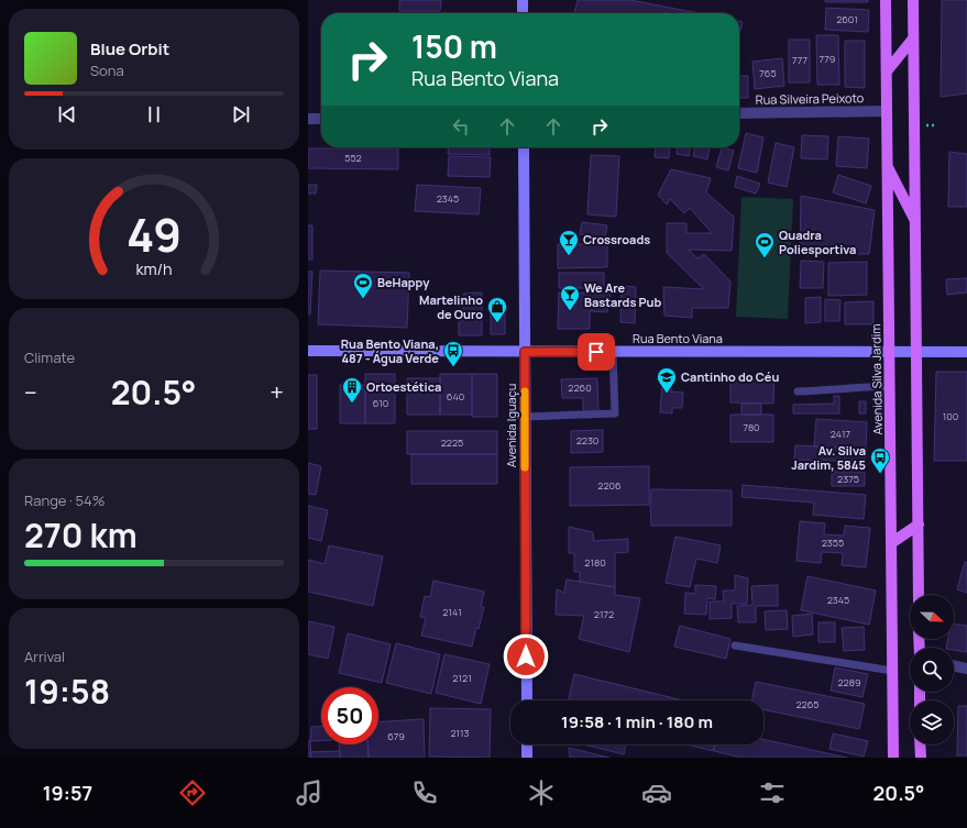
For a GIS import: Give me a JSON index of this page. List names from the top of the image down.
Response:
{
  "streets": {
    "main road": ["Rua Bento Viana", "Avenida Silva Jardim", "Avenida Iguaçu"],
    "street": ["Rua Silveira Peixoto"]
  },
  "crossings": [
    ["Rua Silveira Peixoto", "Avenida Silva Jardim"],
    ["Rua Bento Viana", "Avenida Silva Jardim"],
    ["Rua Bento Viana", "Avenida Iguaçu"]
  ],
  "places": {
    "bar": ["Crossroads", "We Are Bastards Pub"],
    "sports": ["Quadra Poliesportiva", "BeHappy"],
    "shop": ["Martelinho de Ouro"],
    "bus stop": ["Rua Bento Viana, 487 - Água Verde", "Av. Silva Jardim, 5845"],
    "school or university": ["Cantinho do Céu"],
    "building": ["Ortoestética"]
  },
  "house_numbers": [
    "2601",
    "779",
    "777",
    "765",
    "552",
    "2345",
    "2260",
    "640",
    "610",
    "100",
    "780",
    "2417",
    "2230",
    "2225",
    "2375",
    "2206",
    "2355",
    "2180",
    "2345",
    "2141",
    "2172",
    "2121",
    "2289",
    "2265",
    "2113",
    "679"
  ],
  "north": "right",
  "page": {
    "turn": ["150 m", "Rua Bento Viana"],
    "song": ["Blue Orbit", "Sona"],
    "tile": [
      "Climate",
      ["Range · 54%", "270 km"],
      ["Arrival", "19:58"]
    ],
    "heat": ["−", "20.5°", "+"],
    "limit": "50",
    "trip": "19:58 · 1 min · 180 m",
    "tabs": ["19:57", "20.5°"],
    "gauge": ["49", "km/h"]
  }
}
